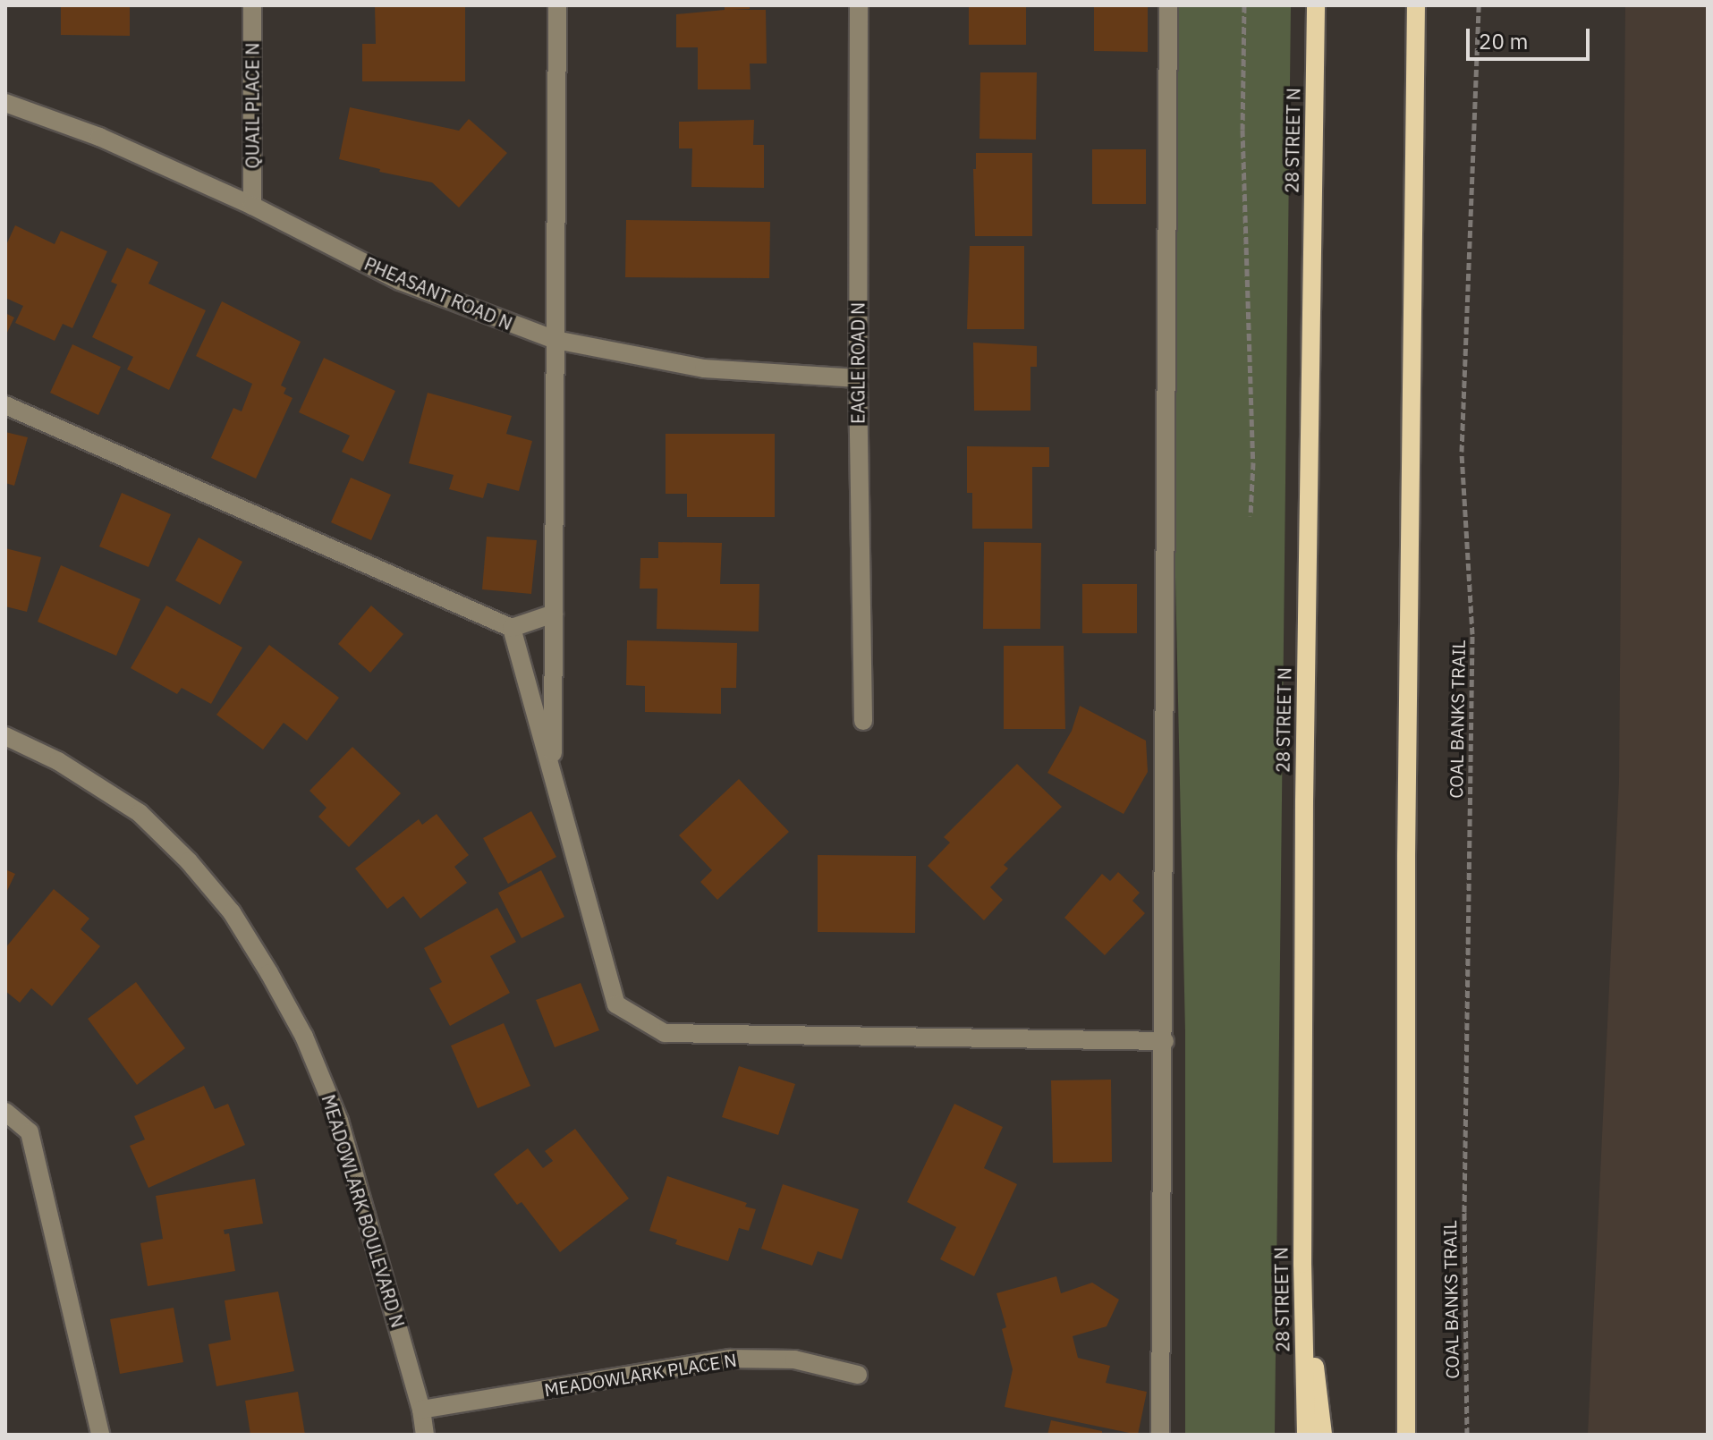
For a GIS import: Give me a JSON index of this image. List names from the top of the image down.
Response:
{
  "streets": {
    "main road": ["28 STREET N"],
    "street": [
      "QUAIL PLACE N",
      "PHEASANT ROAD N",
      "EAGLE ROAD N",
      "MEADOWLARK BOULEVARD N",
      "MEADOWLARK PLACE N"
    ],
    "path": ["COAL BANKS TRAIL"]
  },
  "crossings": [
    ["QUAIL PLACE N", "PHEASANT ROAD N"],
    ["PHEASANT ROAD N", "EAGLE ROAD N"],
    ["MEADOWLARK BOULEVARD N", "MEADOWLARK PLACE N"]
  ],
  "scale_bar": "20 m"
}
